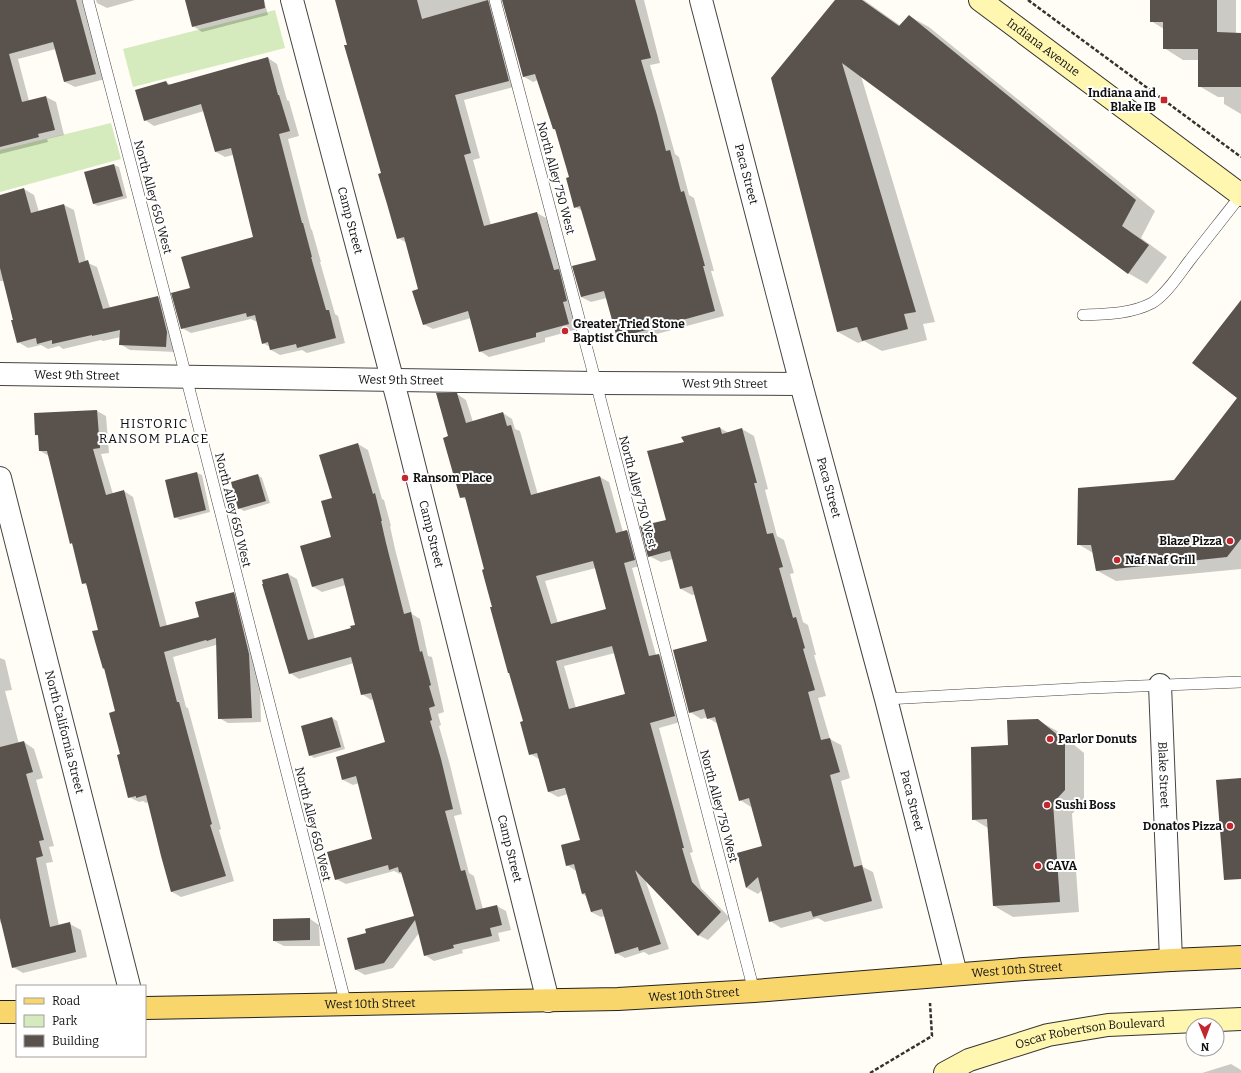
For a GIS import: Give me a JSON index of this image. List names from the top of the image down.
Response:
{
  "streets": {
    "main road": ["Indiana Avenue", "West 10th Street", "Oscar Robertson Boulevard"],
    "street": [
      "Paca Street",
      "Camp Street",
      "West 9th Street",
      "North California Street",
      "Blake Street"
    ],
    "lane": ["North Alley 750 West", "North Alley 650 West"]
  },
  "crossings": [
    ["Paca Street", "West 9th Street"],
    ["Paca Street", "West 10th Street"],
    ["North Alley 750 West", "West 9th Street"],
    ["North Alley 750 West", "West 10th Street"],
    ["North Alley 650 West", "West 9th Street"],
    ["North Alley 650 West", "West 10th Street"],
    ["Camp Street", "West 9th Street"],
    ["Camp Street", "West 10th Street"],
    ["Blake Street", "West 10th Street"]
  ],
  "districts": ["HISTORIC RANSOM PLACE"],
  "places": {
    "transit": ["Indiana and Blake IB"],
    "other": [
      "Greater Tried Stone Baptist Church",
      "Ransom Place",
      "Blaze Pizza",
      "Naf Naf Grill",
      "Parlor Donuts",
      "Sushi Boss",
      "Donatos Pizza",
      "CAVA"
    ]
  },
  "legend": ["Road", "Park", "Building"],
  "north": "bottom"
}
